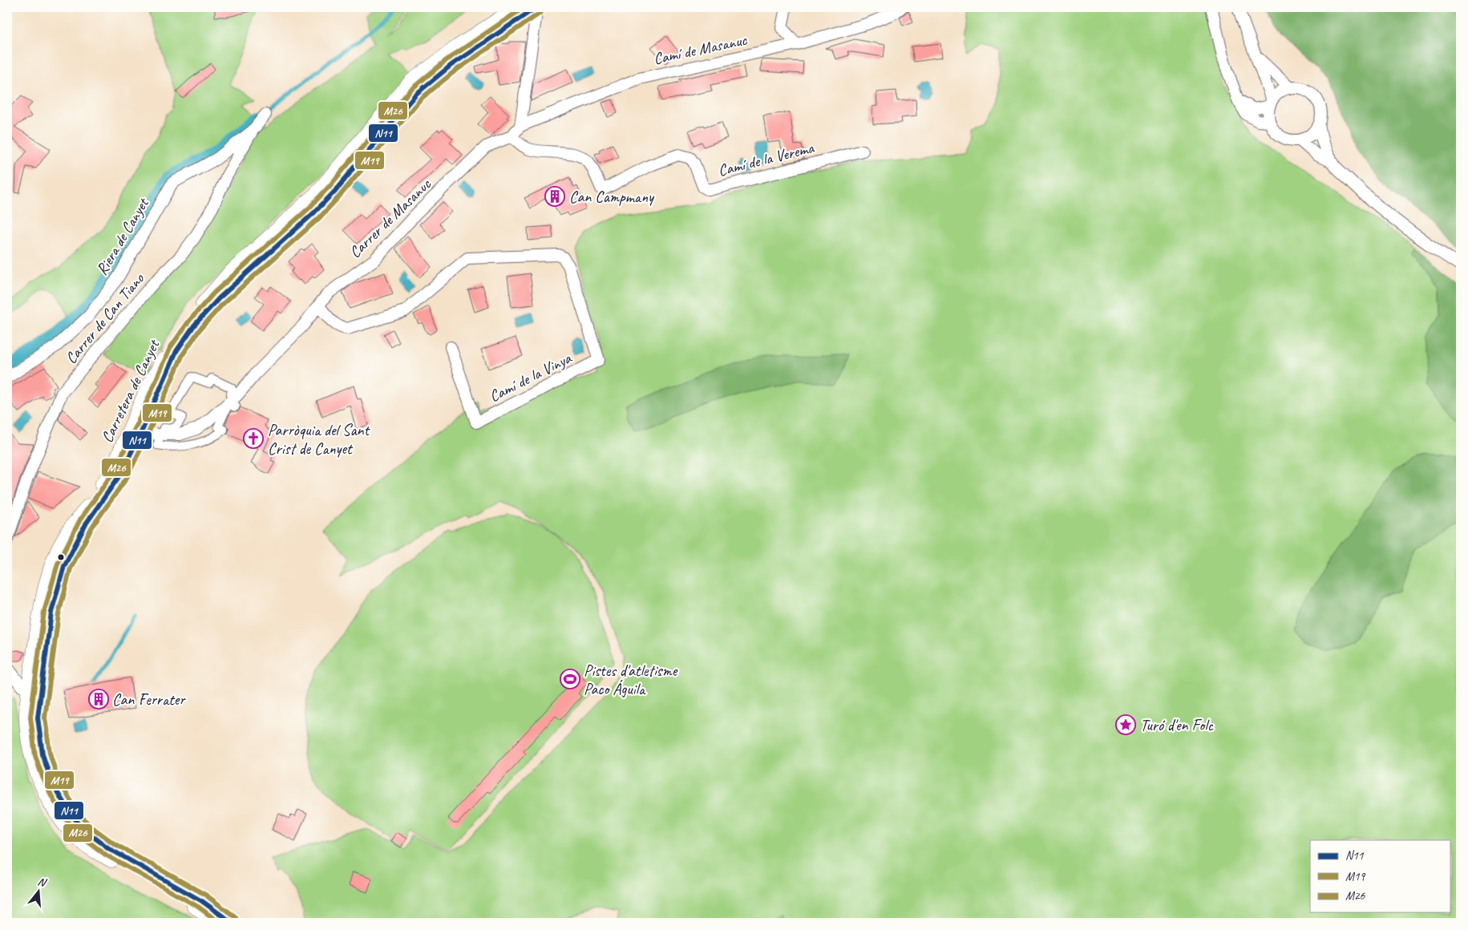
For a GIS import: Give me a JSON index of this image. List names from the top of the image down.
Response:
{
  "streets": {
    "street": [
      "Camí de Masanuc",
      "Camí de la Verema",
      "Carrer de Masanuc",
      "Riera de Canyet",
      "Carrer de Can Tiano",
      "Camí de la Vinya",
      "Carretera de Canyet"
    ]
  },
  "crossings": [
    ["Camí de Masanuc", "Camí de la Verema"],
    ["Camí de Masanuc", "Carrer de Masanuc"],
    ["Camí de la Verema", "Carrer de Masanuc"],
    ["Carrer de Masanuc", "Camí de la Vinya"],
    ["Carrer de Masanuc", "Carretera de Canyet"],
    ["Riera de Canyet", "Carrer de Can Tiano"]
  ],
  "places": {
    "building": ["Can Campmany", "Can Ferrater"],
    "church": ["Parròquia del Sant Crist de Canyet"],
    "sports": ["Pistes d'atletisme Paco Águila"],
    "place": ["Turó d'en Folc"]
  },
  "lines": ["transit line N11", "transit line M26", "transit line M19"],
  "legend": ["N11", "M19", "M26"],
  "north": "top"
}
